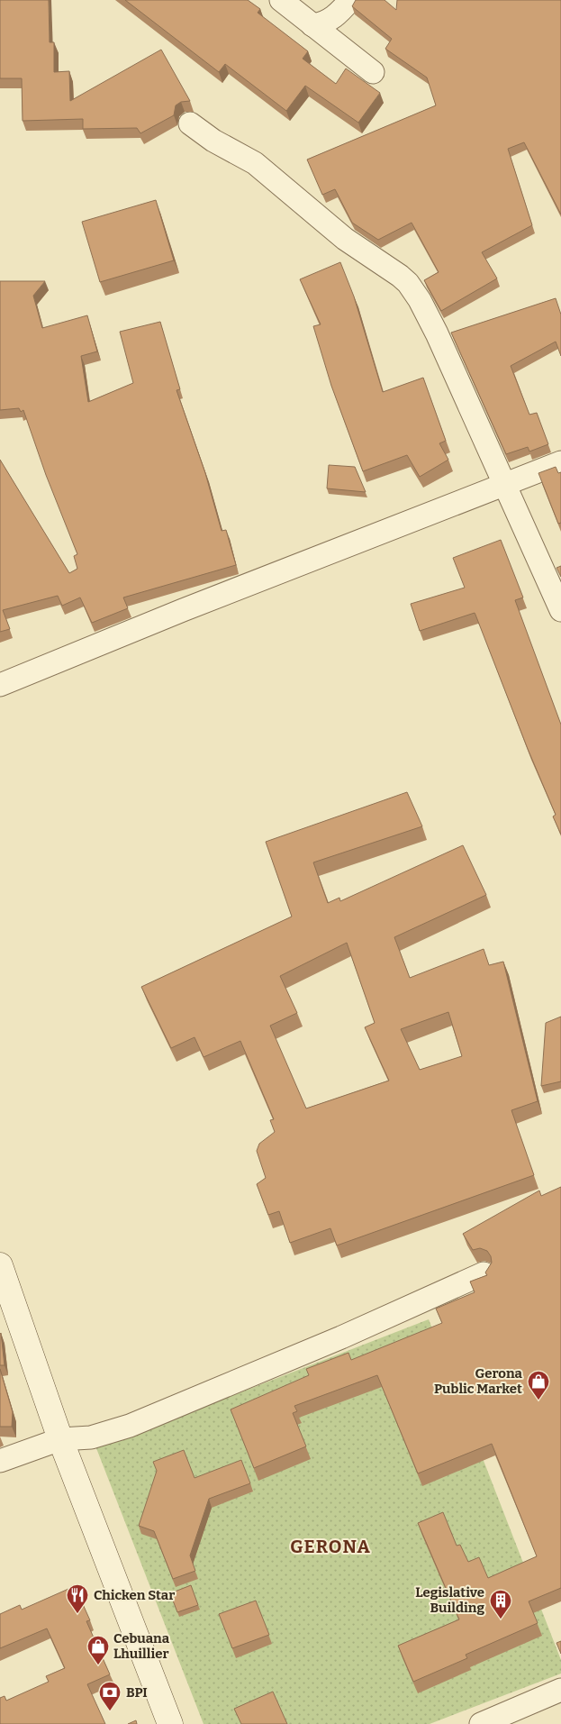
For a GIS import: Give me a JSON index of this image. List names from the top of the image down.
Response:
{
  "districts": ["GERONA"],
  "places": {
    "shop": ["Gerona Public Market", "Cebuana Lhuillier"],
    "restaurant": ["Chicken Star"],
    "building": ["Legislative Building"],
    "bank": ["BPI"]
  }
}
